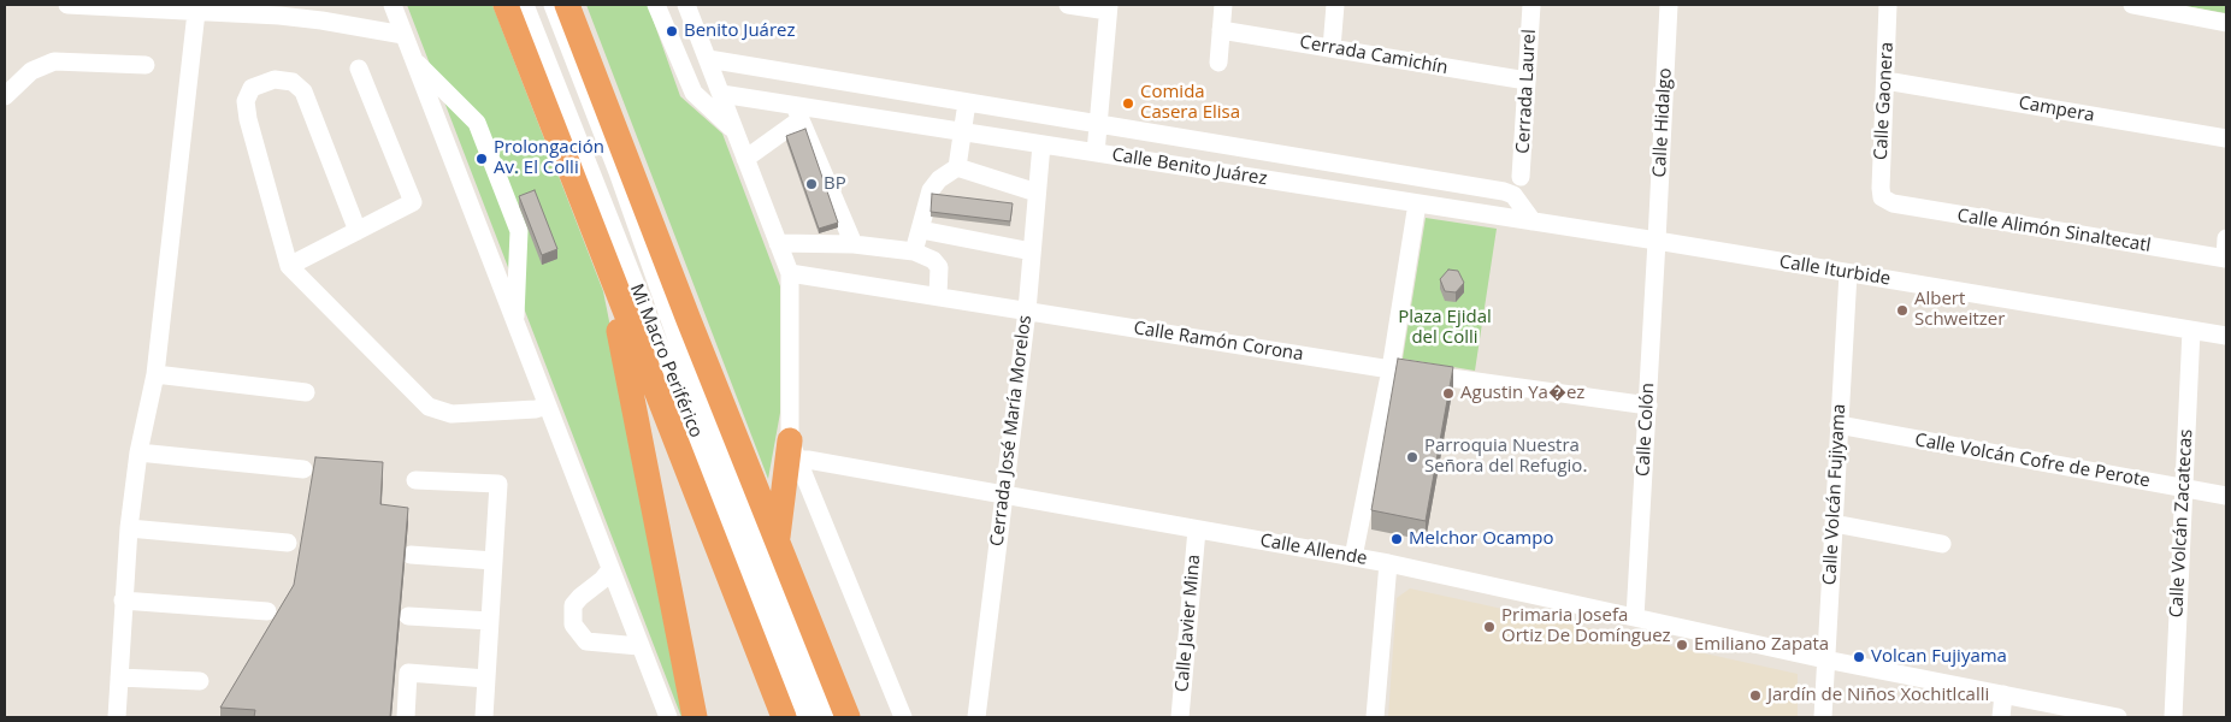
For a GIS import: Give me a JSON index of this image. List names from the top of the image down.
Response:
{
  "streets": {
    "street": [
      "Cerrada Camichín",
      "Cerrada Laurel",
      "Calle Gaonera",
      "Campera",
      "Calle Hidalgo",
      "Calle Benito Juárez",
      "Calle Alimón Sinaltecatl",
      "Calle Iturbide",
      "Calle Ramón Corona",
      "Mi Macro Periférico",
      "Calle Colón",
      "Cerrada José María Morelos",
      "Calle Volcán Cofre de Perote",
      "Calle Volcán Fujiyama",
      "Calle Volcán Zacatecas",
      "Calle Allende",
      "Calle Javier Mina"
    ]
  },
  "crossings": [
    ["Cerrada Camichín", "Cerrada Laurel"],
    ["Calle Gaonera", "Campera"],
    ["Calle Gaonera", "Calle Alimón Sinaltecatl"],
    ["Calle Hidalgo", "Calle Benito Juárez"],
    ["Calle Hidalgo", "Calle Iturbide"],
    ["Calle Hidalgo", "Calle Colón"],
    ["Calle Benito Juárez", "Calle Iturbide"],
    ["Calle Benito Juárez", "Calle Colón"],
    ["Calle Benito Juárez", "Cerrada José María Morelos"],
    ["Calle Iturbide", "Calle Colón"],
    ["Calle Iturbide", "Calle Volcán Fujiyama"],
    ["Calle Iturbide", "Calle Volcán Zacatecas"],
    ["Calle Ramón Corona", "Calle Colón"],
    ["Calle Ramón Corona", "Cerrada José María Morelos"],
    ["Calle Colón", "Calle Allende"],
    ["Cerrada José María Morelos", "Calle Allende"],
    ["Calle Volcán Cofre de Perote", "Calle Volcán Fujiyama"],
    ["Calle Volcán Cofre de Perote", "Calle Volcán Zacatecas"],
    ["Calle Volcán Fujiyama", "Calle Allende"],
    ["Calle Allende", "Calle Javier Mina"]
  ],
  "parks": ["Plaza Ejidal del Colli"],
  "places": [
    "Benito Juárez",
    "Comida Casera Elisa",
    "Prolongación Av. El Colli",
    "BP",
    "Albert Schweitzer",
    "Agustin Ya�ez",
    "Parroquia Nuestra Señora del Refugio.",
    "Melchor Ocampo",
    "Primaria Josefa Ortiz De Domínguez",
    "Emiliano Zapata",
    "Volcan Fujiyama",
    "Jardín de Niños Xochitlcalli"
  ]
}
